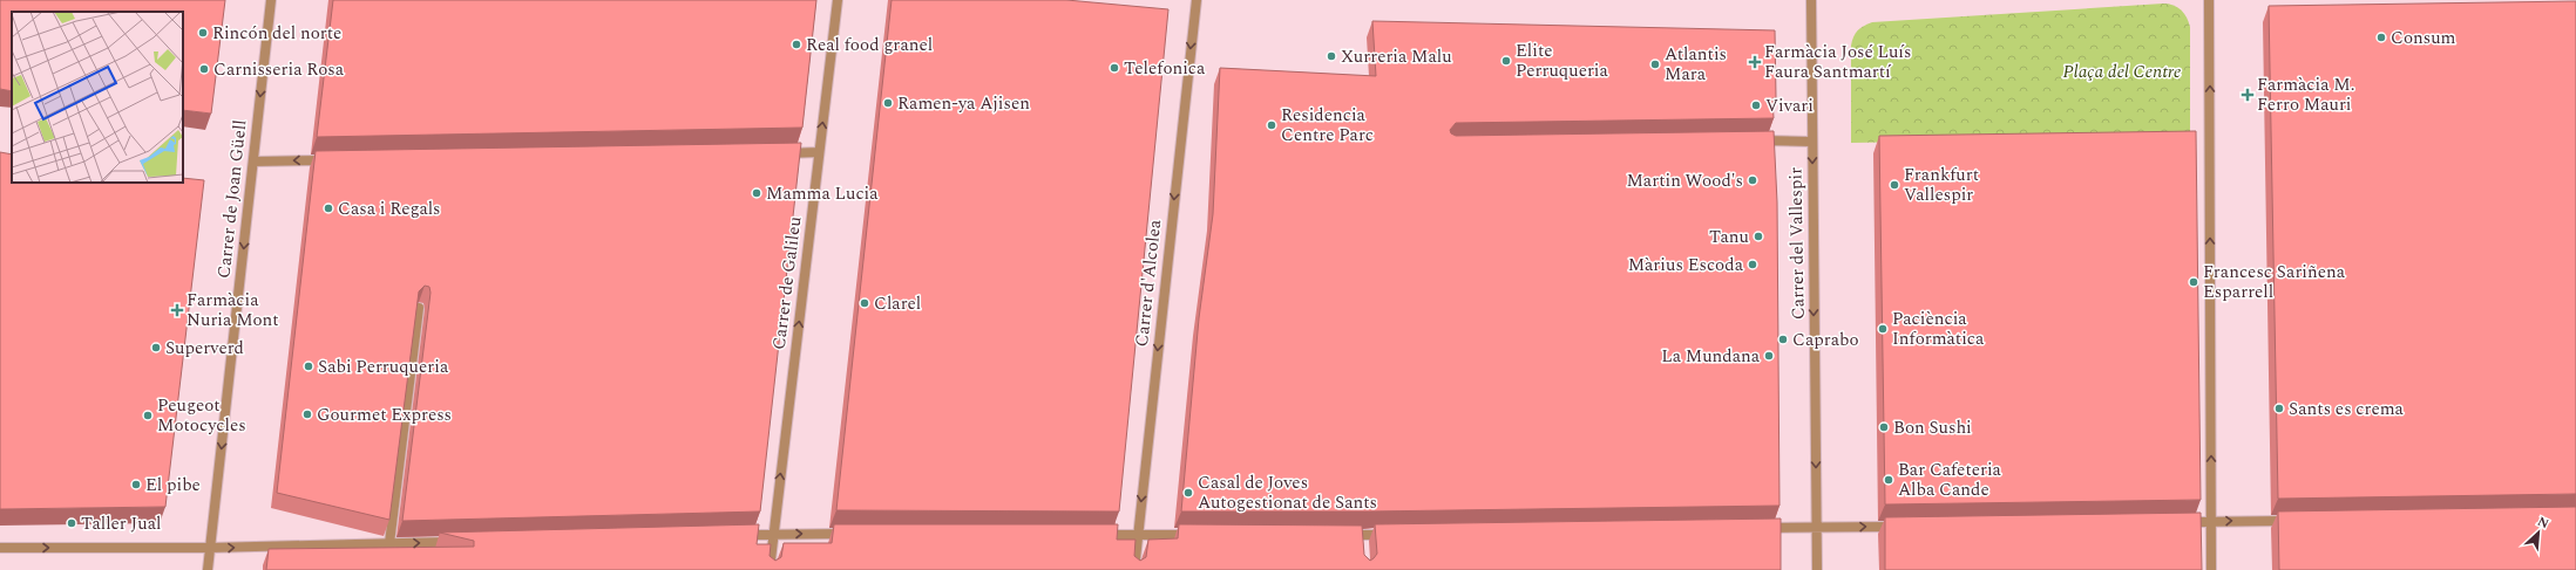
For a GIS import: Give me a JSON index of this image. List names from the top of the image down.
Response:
{
  "streets": {
    "street": [
      "Carrer de Joan Güell",
      "Carrer del Vallespir",
      "Carrer de Galileu",
      "Carrer d'Alcolea"
    ]
  },
  "one_way": [
    "Carrer de Joan Güell",
    "Carrer del Vallespir",
    "Carrer de Galileu",
    "Carrer d'Alcolea"
  ],
  "parks": ["Plaça del Centre"],
  "places": {
    "other": [
      "Rincón del norte",
      "Consum",
      "Real food granel",
      "Xurreria Malu",
      "Elite Perruqueria",
      "Atlantis Mara",
      "Telefonica",
      "Carnisseria Rosa",
      "Ramen-ya Ajisen",
      "Vivari",
      "Residencia Centre Parc",
      "Martin Wood's",
      "Frankfurt Vallespir",
      "Mamma Lucia",
      "Casa i Regals",
      "Tanu",
      "Màrius Escoda",
      "Francesc Sariñena Esparrell",
      "Clarel",
      "Paciència Informàtica",
      "Caprabo",
      "Superverd",
      "La Mundana",
      "Sabi Perruqueria",
      "Sants es crema",
      "Gourmet Express",
      "Peugeot Motocycles",
      "Bon Sushi",
      "Bar Cafeteria Alba Cande",
      "El pibe",
      "Casal de Joves Autogestionat de Sants",
      "Taller Jual"
    ],
    "health": ["Farmàcia José Luís Faura Santmartí", "Farmàcia M. Ferro Mauri", "Farmàcia Nuria Mont"]
  },
  "north": "top right"
}
